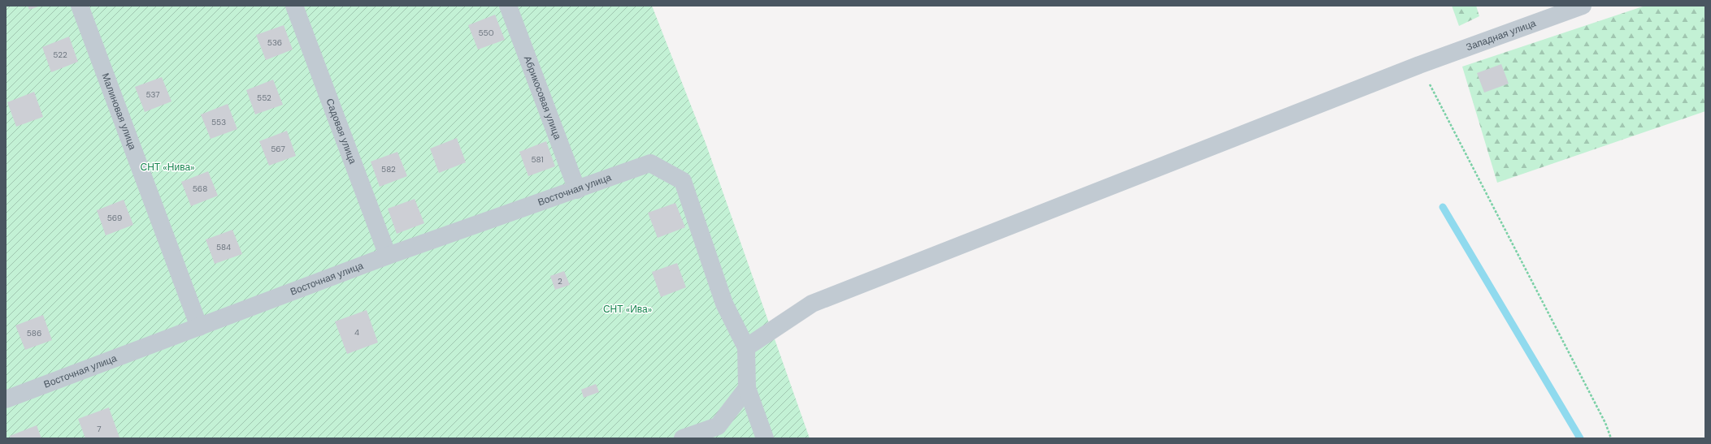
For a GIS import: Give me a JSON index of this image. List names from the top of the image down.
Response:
{
  "streets": {
    "street": [
      "Западная улица",
      "Абрикосовая улица",
      "Малиновая улица",
      "Садовая улица",
      "Восточная улица"
    ]
  },
  "crossings": [
    ["Западная улица", "Восточная улица"],
    ["Абрикосовая улица", "Восточная улица"],
    ["Малиновая улица", "Восточная улица"],
    ["Садовая улица", "Восточная улица"]
  ],
  "parks": ["СНТ «Нива»", "СНТ «Ива»"],
  "house_numbers": [
    "550",
    "536",
    "522",
    "537",
    "552",
    "553",
    "567",
    "581",
    "582",
    "568",
    "569",
    "584",
    "2",
    "4",
    "586",
    "7"
  ]
}
